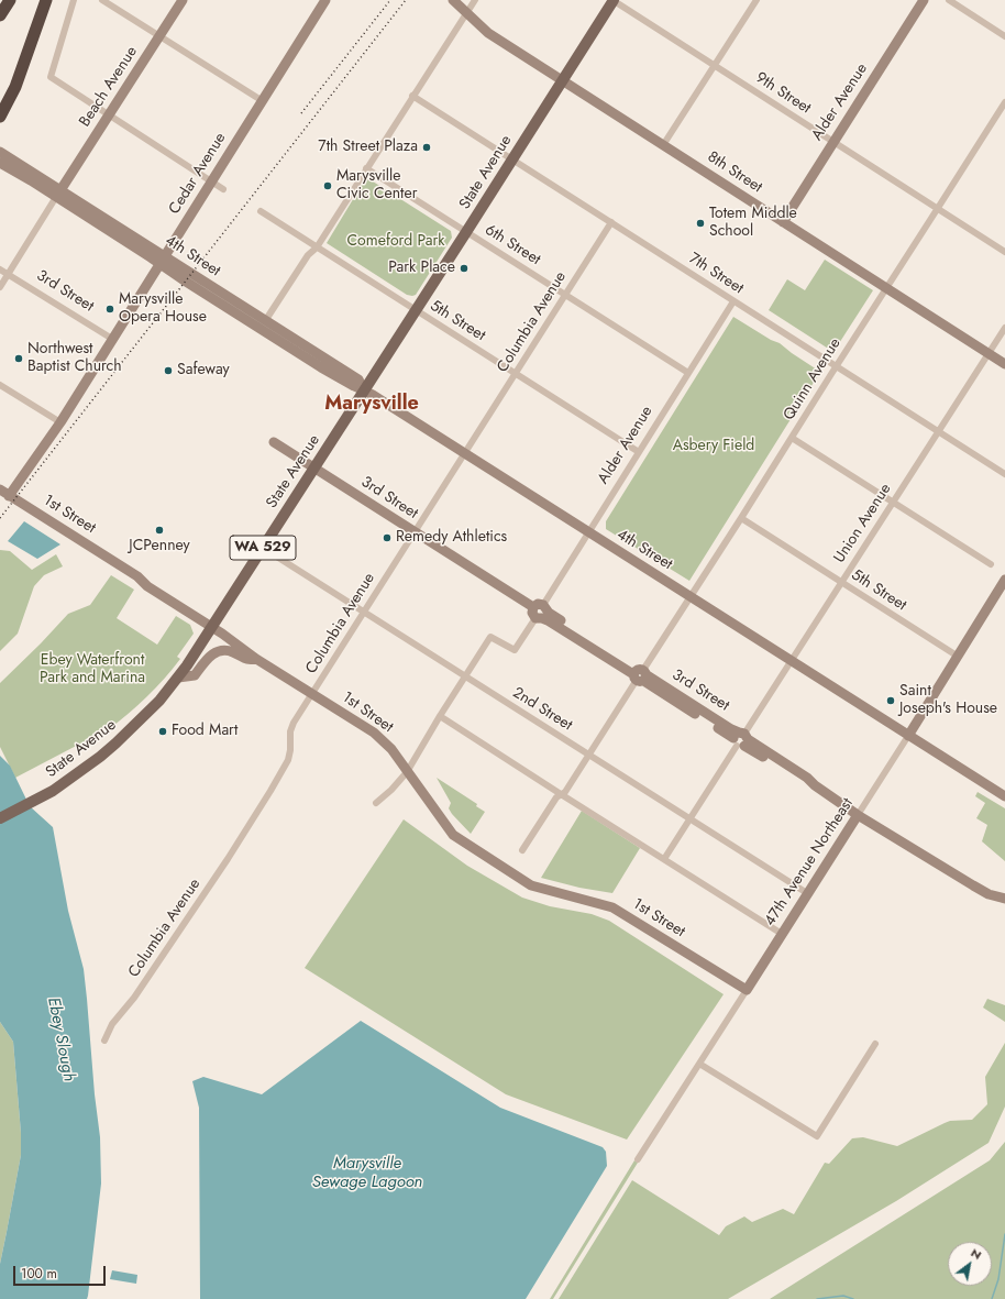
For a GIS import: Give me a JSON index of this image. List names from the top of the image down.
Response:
{
  "streets": {
    "main road": ["State Avenue", "WA 529"],
    "street": [
      "Beach Avenue",
      "9th Street",
      "Alder Avenue",
      "8th Street",
      "Cedar Avenue",
      "6th Street",
      "4th Street",
      "7th Street",
      "3rd Street",
      "5th Street",
      "Columbia Avenue",
      "Quinn Avenue",
      "1st Street",
      "Union Avenue",
      "2nd Street",
      "47th Avenue Northeast"
    ]
  },
  "crossings": [
    ["Beach Avenue", "4th Street"],
    ["Beach Avenue", "3rd Street"],
    ["9th Street", "Alder Avenue"],
    ["9th Street", "State Avenue"],
    ["9th Street", "Quinn Avenue"],
    ["Alder Avenue", "8th Street"],
    ["Alder Avenue", "6th Street"],
    ["Alder Avenue", "4th Street"],
    ["Alder Avenue", "7th Street"],
    ["Alder Avenue", "3rd Street"],
    ["Alder Avenue", "5th Street"],
    ["Alder Avenue", "1st Street"],
    ["Alder Avenue", "2nd Street"],
    ["State Avenue", "8th Street"],
    ["State Avenue", "6th Street"],
    ["State Avenue", "4th Street"],
    ["State Avenue", "7th Street"],
    ["State Avenue", "3rd Street"],
    ["State Avenue", "5th Street"],
    ["State Avenue", "1st Street"],
    ["State Avenue", "2nd Street"],
    ["8th Street", "Quinn Avenue"],
    ["8th Street", "Union Avenue"],
    ["Cedar Avenue", "4th Street"],
    ["Cedar Avenue", "3rd Street"],
    ["Cedar Avenue", "1st Street"],
    ["6th Street", "Columbia Avenue"],
    ["4th Street", "Columbia Avenue"],
    ["4th Street", "Quinn Avenue"],
    ["4th Street", "Union Avenue"],
    ["4th Street", "47th Avenue Northeast"],
    ["7th Street", "Columbia Avenue"],
    ["7th Street", "Quinn Avenue"],
    ["7th Street", "Union Avenue"],
    ["3rd Street", "Columbia Avenue"],
    ["3rd Street", "Quinn Avenue"],
    ["3rd Street", "Union Avenue"],
    ["3rd Street", "47th Avenue Northeast"],
    ["5th Street", "Columbia Avenue"],
    ["5th Street", "Quinn Avenue"],
    ["5th Street", "Union Avenue"],
    ["5th Street", "47th Avenue Northeast"],
    ["Columbia Avenue", "1st Street"],
    ["Columbia Avenue", "2nd Street"],
    ["Quinn Avenue", "2nd Street"],
    ["1st Street", "47th Avenue Northeast"],
    ["Union Avenue", "2nd Street"],
    ["2nd Street", "47th Avenue Northeast"]
  ],
  "districts": ["Marysville"],
  "water": ["Ebey Slough", "Marysville Sewage Lagoon"],
  "parks": ["Comeford Park", "Asbery Field", "Ebey Waterfront Park and Marina"],
  "places": [
    "7th Street Plaza",
    "Marysville Civic Center",
    "Totem Middle School",
    "Park Place",
    "Marysville Opera House",
    "Northwest Baptist Church",
    "Safeway",
    "JCPenney",
    "Remedy Athletics",
    "Saint Joseph's House",
    "Food Mart"
  ],
  "scale_bar": "100 m",
  "north": "top right"
}
